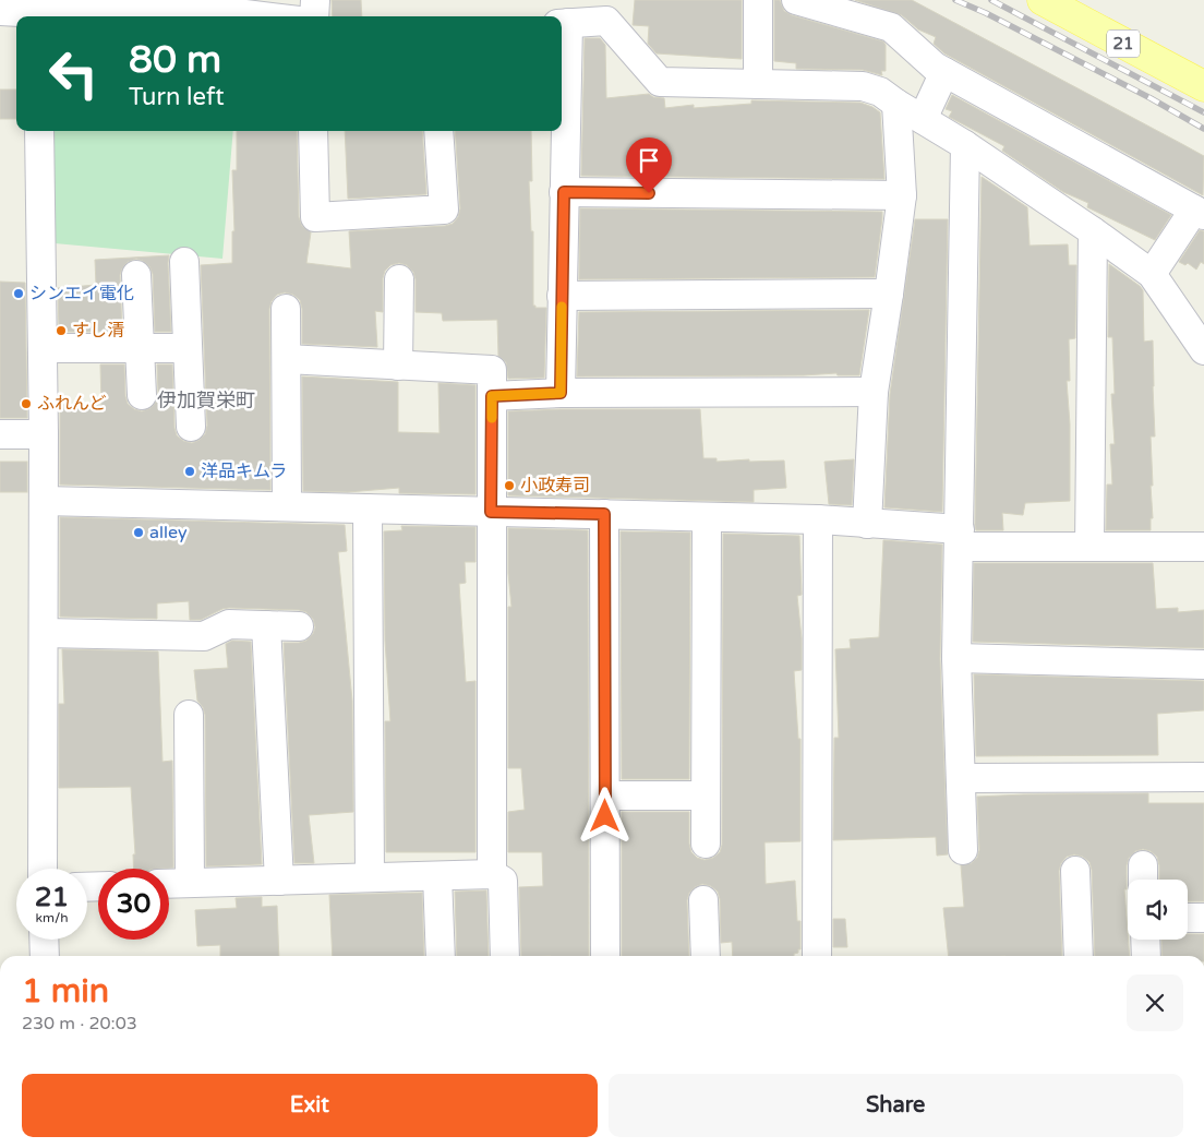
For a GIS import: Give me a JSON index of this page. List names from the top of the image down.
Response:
{
  "streets": {
    "main road": ["21"]
  },
  "districts": ["伊加賀栄町"],
  "places": [
    "シンエイ電化",
    "すし清",
    "ふれんど",
    "洋品キムラ",
    "小政寿司",
    "alley"
  ],
  "page": {
    "turn": ["80 m", "Turn left"],
    "speed": "21 km/h",
    "limit": "30",
    "heading": ["1 min", "230 m · 20:03"],
    "buttons": ["Exit", "Share"]
  }
}
